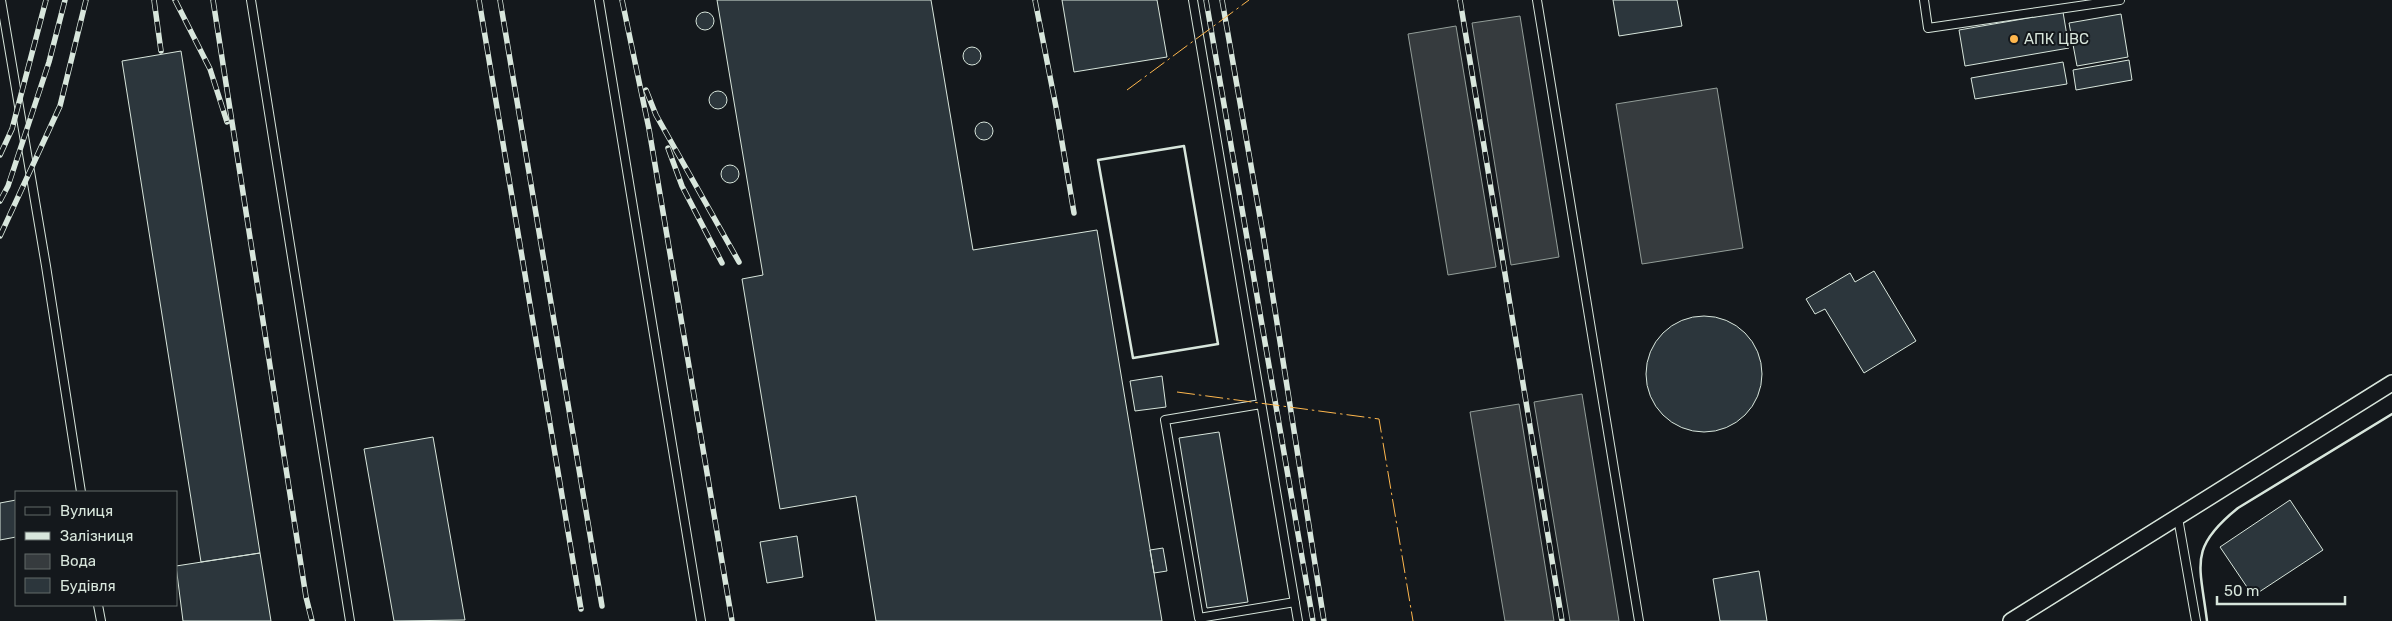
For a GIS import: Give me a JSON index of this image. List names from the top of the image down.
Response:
{
  "places": ["АПК ЦВС"],
  "legend": [
    "Вулиця",
    "Залізниця",
    "Вода",
    "Будівля"
  ],
  "scale_bar": "50 m"
}
